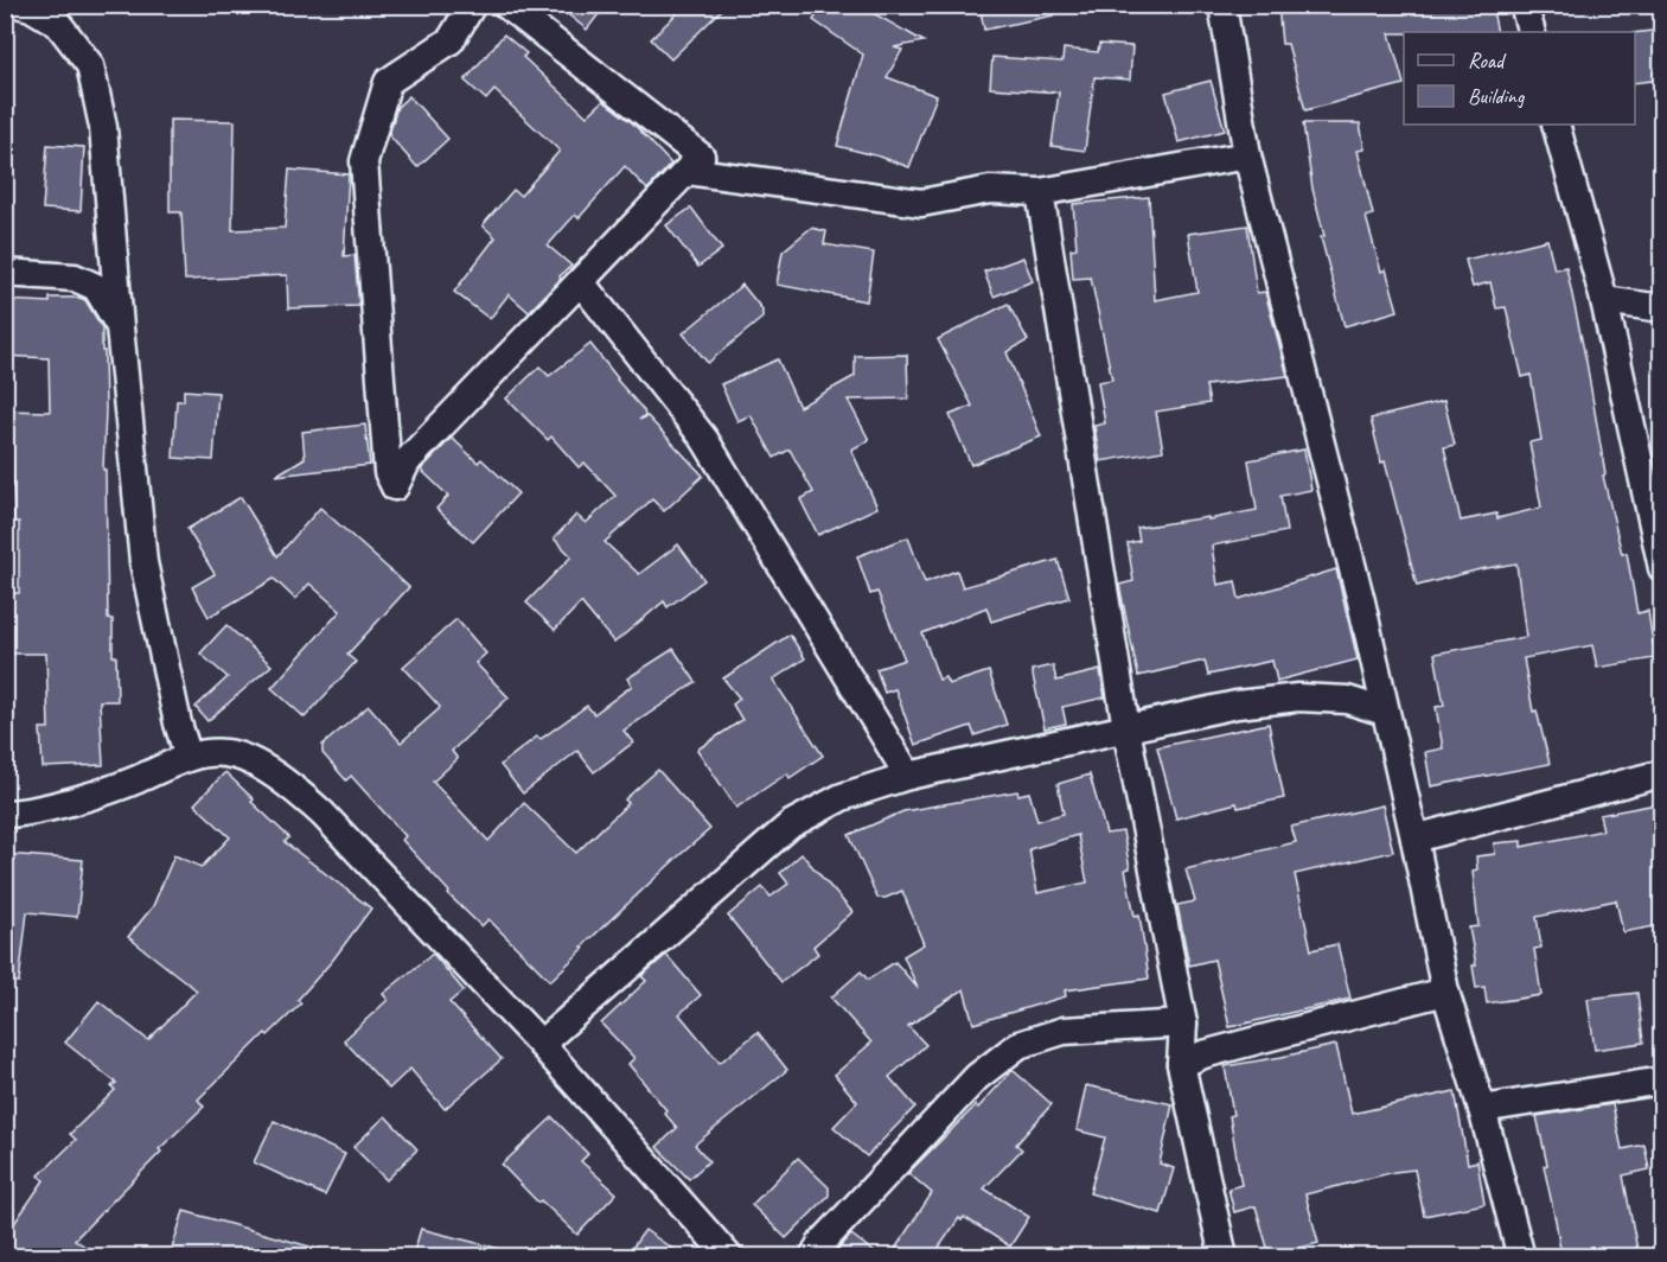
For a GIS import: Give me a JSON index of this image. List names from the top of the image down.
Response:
{
  "legend": ["Road", "Building"]
}
